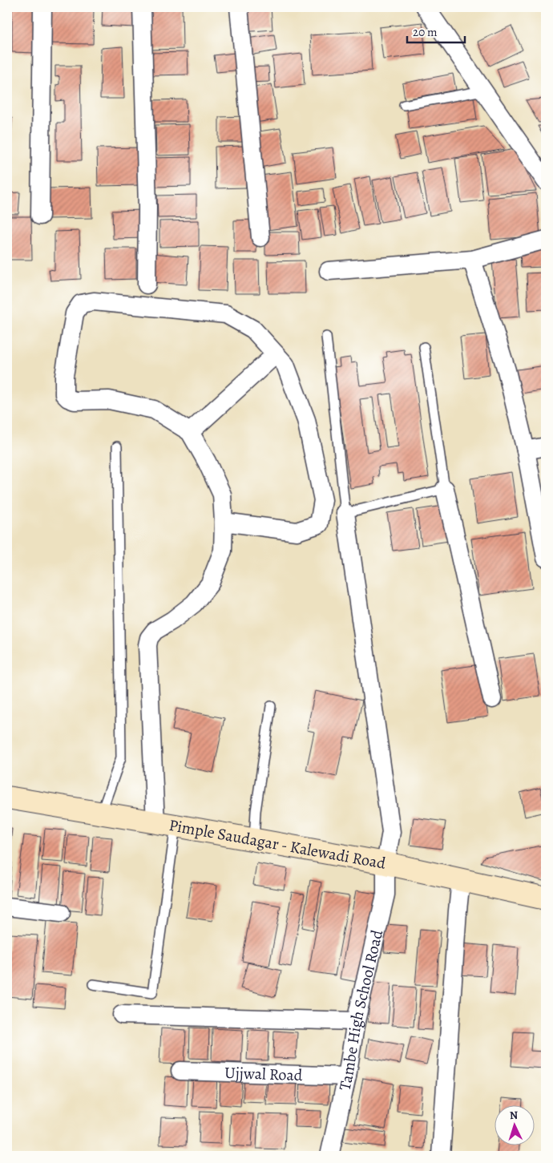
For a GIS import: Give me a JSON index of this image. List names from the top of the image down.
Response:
{
  "streets": {
    "main road": ["Pimple Saudagar - Kalewadi Road"],
    "street": ["Tambe High School Road", "Ujjwal Road"]
  },
  "crossings": [
    ["Pimple Saudagar - Kalewadi Road", "Tambe High School Road"],
    ["Tambe High School Road", "Ujjwal Road"]
  ],
  "scale_bar": "20 m",
  "north": "top"
}
